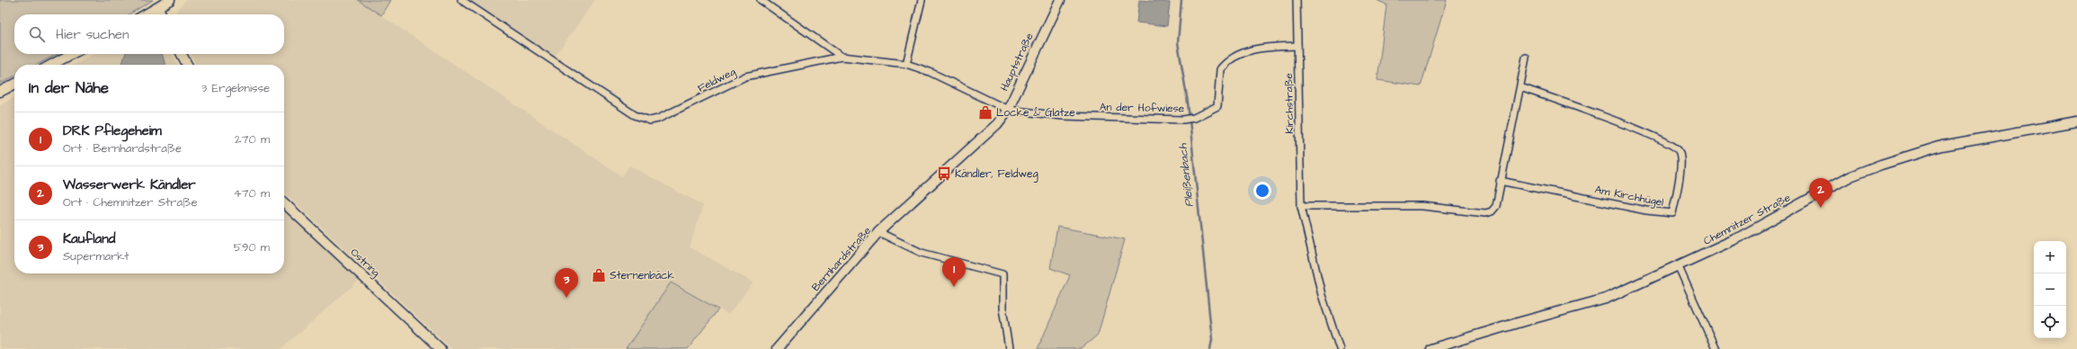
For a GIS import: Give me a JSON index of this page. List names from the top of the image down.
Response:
{
  "streets": {
    "main road": [
      "Hauptstraße",
      "Chemnitzer Straße",
      "Bernhardstraße",
      "Ostring"
    ],
    "street": [
      "Feldweg",
      "Kirchstraße",
      "An der Hofwiese",
      "Am Kirchhügel"
    ]
  },
  "crossings": [
    ["Hauptstraße", "Feldweg"],
    ["Hauptstraße", "An der Hofwiese"],
    ["Hauptstraße", "Bernhardstraße"],
    ["Feldweg", "An der Hofwiese"],
    ["Kirchstraße", "An der Hofwiese"]
  ],
  "water": ["Pleißenbach"],
  "places": {
    "shop": ["Locke & Glatze", "Sternenbäck"],
    "bus stop": ["Kändler, Feldweg"]
  },
  "page": {
    "search": "Hier suchen",
    "heading": ["In der Nähe", "3 Ergebnisse"],
    "list": [
      {
        "mark": "1",
        "name": "DRK Pflegeheim",
        "note": "Ort · Bernhardstraße",
        "value": "270 m"
      },
      {
        "mark": "2",
        "name": "Wasserwerk Kändler",
        "note": "Ort · Chemnitzer Straße",
        "value": "470 m"
      },
      {
        "mark": "3",
        "name": "Kaufland",
        "note": "Supermarkt",
        "value": "590 m"
      }
    ],
    "pins": ["2", "1", "3"],
    "map_buttons": ["+", "−"]
  }
}
